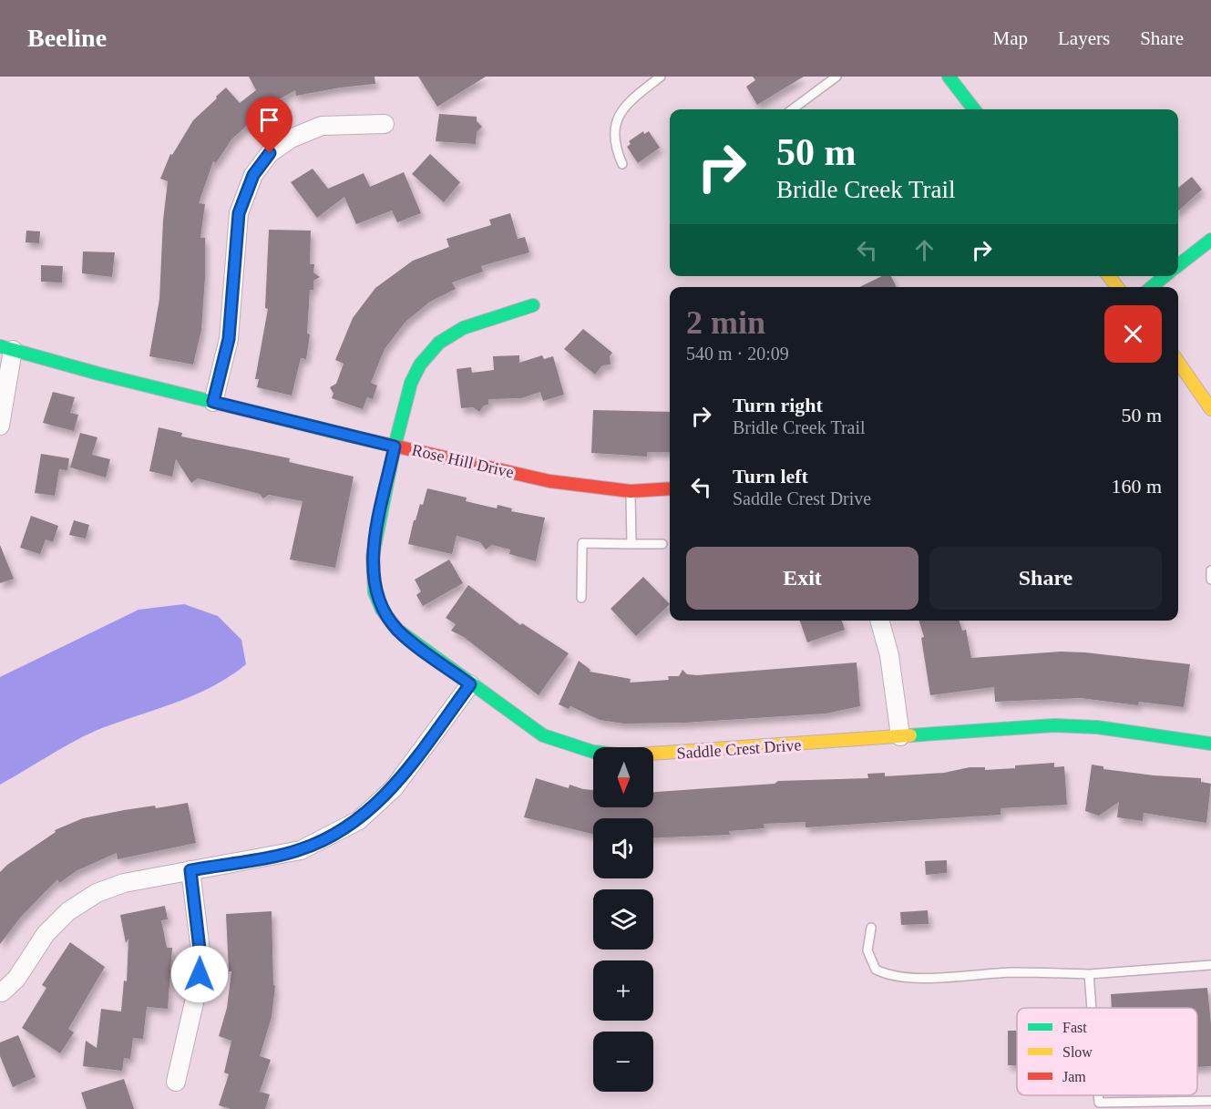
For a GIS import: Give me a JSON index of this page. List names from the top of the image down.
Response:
{
  "streets": {
    "street": ["Rose Hill Drive", "Saddle Crest Drive"]
  },
  "crossings": [
    ["Rose Hill Drive", "Saddle Crest Drive"]
  ],
  "legend": ["Fast", "Slow", "Jam"],
  "north": "bottom",
  "page": {
    "header": "Beeline",
    "nav": ["Map", "Layers", "Share"],
    "turn": ["50 m", "Bridle Creek Trail"],
    "heading": ["2 min", "540 m · 20:09"],
    "list": [
      {
        "name": "Turn right",
        "note": "Bridle Creek Trail",
        "value": "50 m"
      },
      {
        "name": "Turn left",
        "note": "Saddle Crest Drive",
        "value": "160 m"
      }
    ],
    "buttons": ["Exit", "Share"],
    "map_buttons": ["+", "−"]
  }
}
